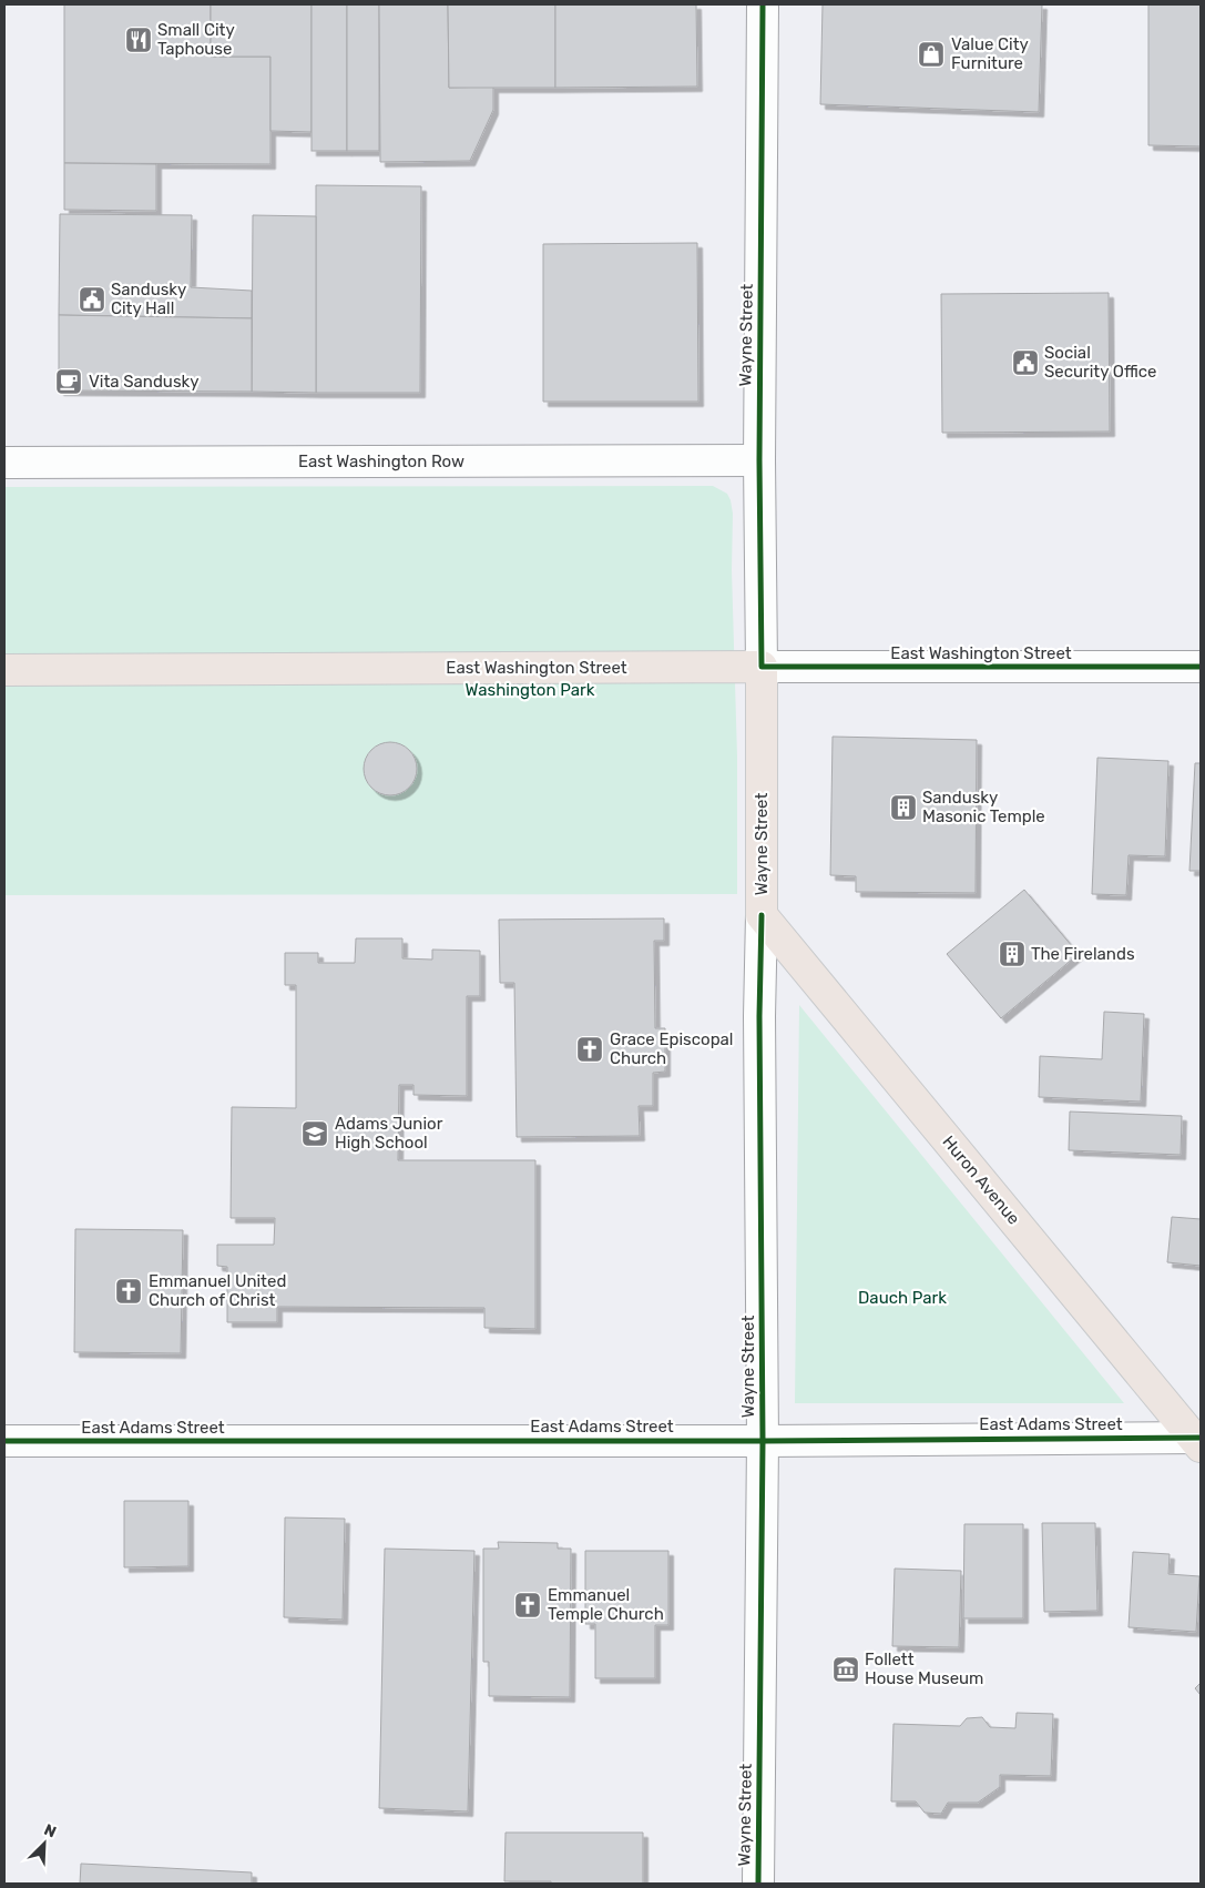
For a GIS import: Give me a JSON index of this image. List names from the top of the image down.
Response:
{
  "streets": {
    "main road": ["Wayne Street", "East Washington Street", "Huron Avenue"],
    "street": ["East Washington Row", "East Adams Street"]
  },
  "crossings": [
    ["Wayne Street", "East Washington Row"],
    ["Wayne Street", "East Washington Street"],
    ["Wayne Street", "Huron Avenue"],
    ["Wayne Street", "East Adams Street"],
    ["Huron Avenue", "East Adams Street"]
  ],
  "parks": ["Washington Park", "Dauch Park"],
  "places": {
    "restaurant": ["Small City Taphouse"],
    "shop": ["Value City Furniture"],
    "public building": ["Sandusky City Hall", "Social Security Office"],
    "cafe": ["Vita Sandusky"],
    "building": ["Sandusky Masonic Temple", "The Firelands"],
    "church": ["Grace Episcopal Church", "Emmanuel United Church of Christ", "Emmanuel Temple Church"],
    "school or university": ["Adams Junior High School"],
    "museum": ["Follett House Museum"]
  },
  "north": "top right"
}
